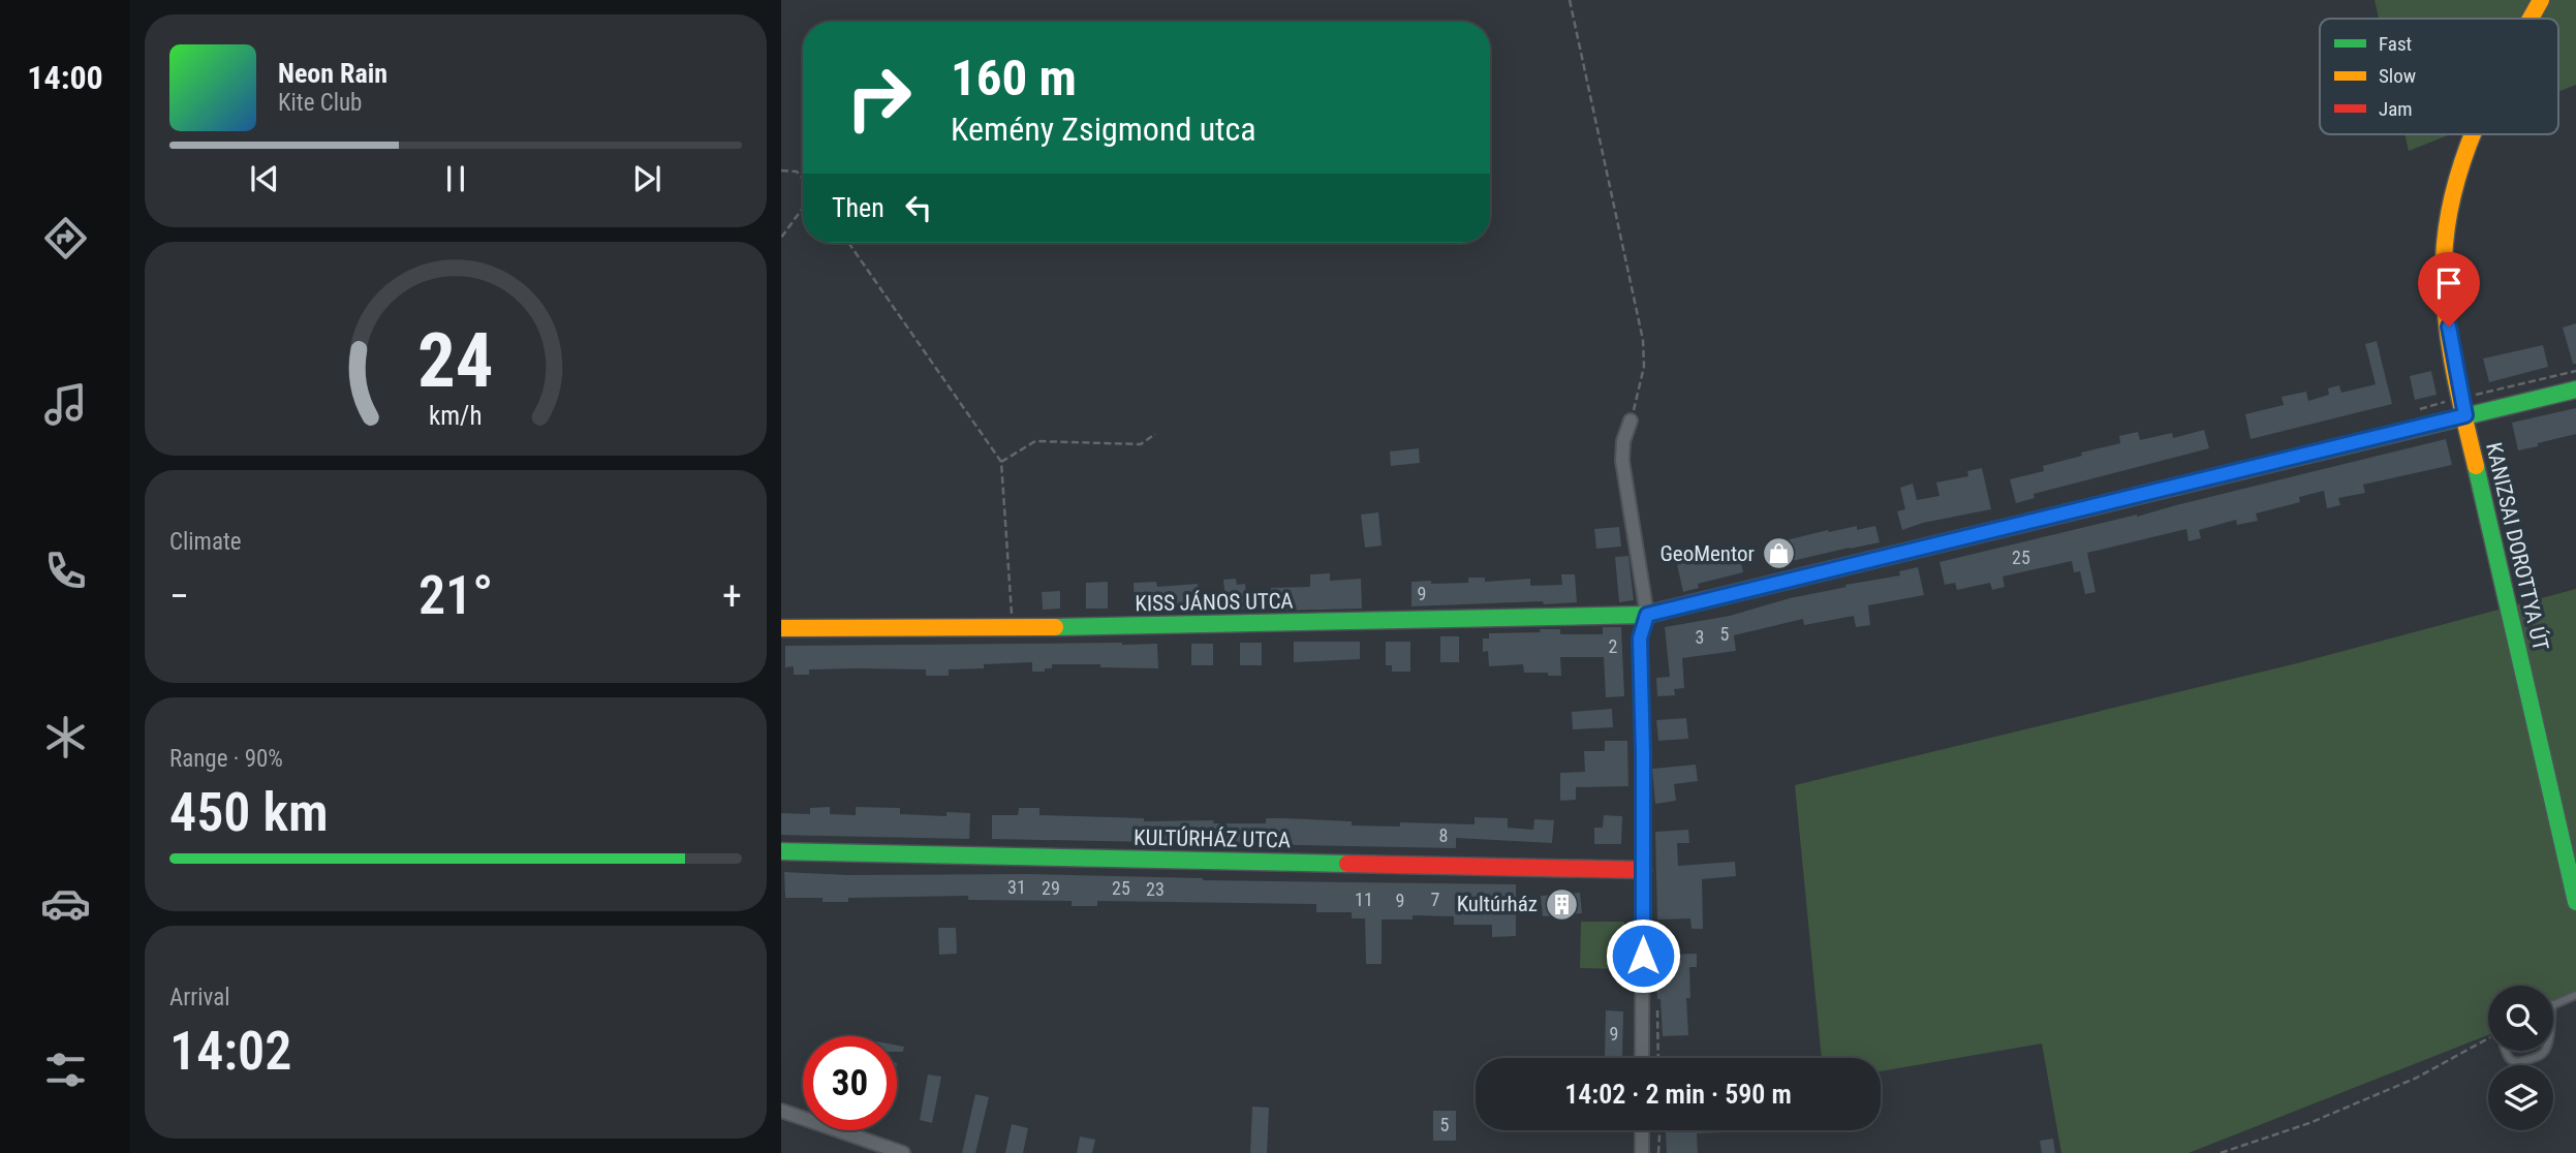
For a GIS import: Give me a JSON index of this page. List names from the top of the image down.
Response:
{
  "streets": {
    "street": ["KANIZSAI DOROTTYA ÚT", "KISS JÁNOS UTCA", "KULTÚRHÁZ UTCA"]
  },
  "crossings": [
    ["KANIZSAI DOROTTYA ÚT", "KISS JÁNOS UTCA"]
  ],
  "places": {
    "shop": ["GeoMentor"],
    "building": ["Kultúrház"]
  },
  "house_numbers": [
    "25",
    "9",
    "5",
    "3",
    "2",
    "8",
    "31",
    "29",
    "25",
    "23",
    "11",
    "7",
    "9",
    "9",
    "5"
  ],
  "legend": ["Fast", "Slow", "Jam"],
  "page": {
    "tabs": "14:00",
    "turn": ["160 m", "Kemény Zsigmond utca"],
    "song": ["Neon Rain", "Kite Club"],
    "then": "Then",
    "tile": [
      "Climate",
      ["Range · 90%", "450 km"],
      ["Arrival", "14:02"]
    ],
    "heat": ["−", "21°", "+"],
    "limit": "30",
    "trip": "14:02 · 2 min · 590 m",
    "gauge": ["24", "km/h"]
  }
}
